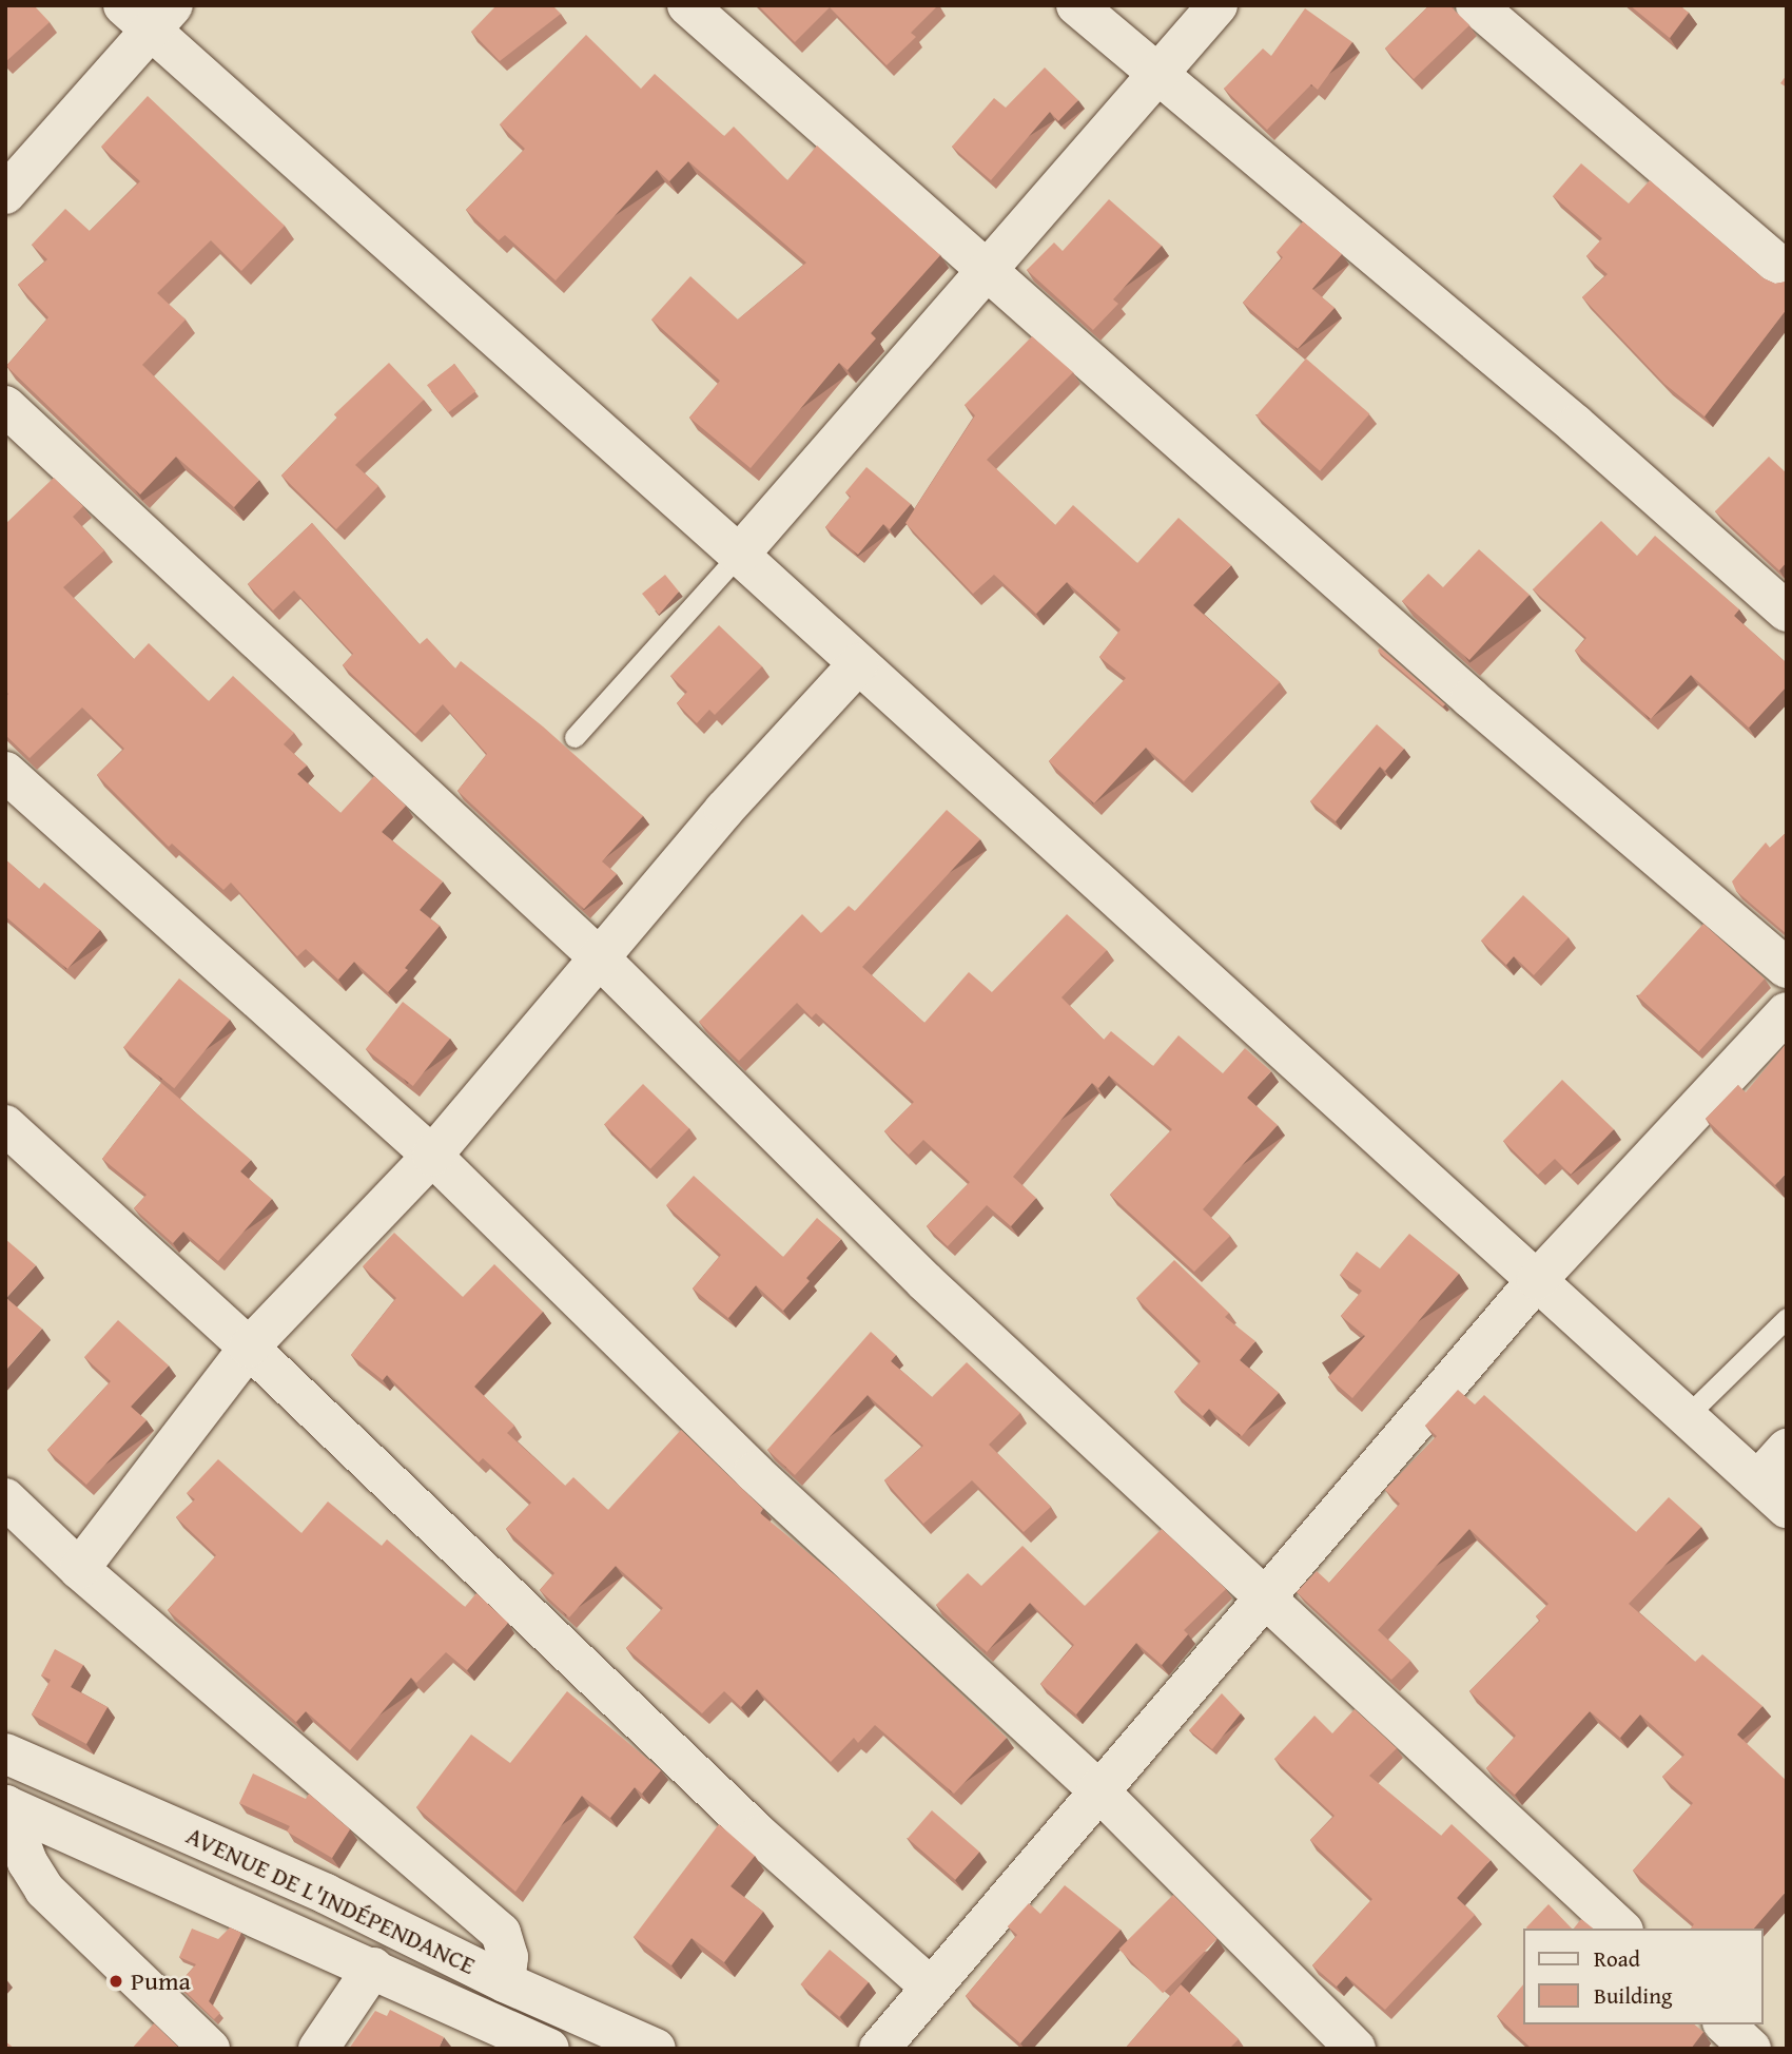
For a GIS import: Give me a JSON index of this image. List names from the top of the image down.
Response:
{
  "streets": {
    "street": ["AVENUE DE L'INDÉPENDANCE"]
  },
  "places": ["Puma"],
  "legend": ["Road", "Building"]
}
